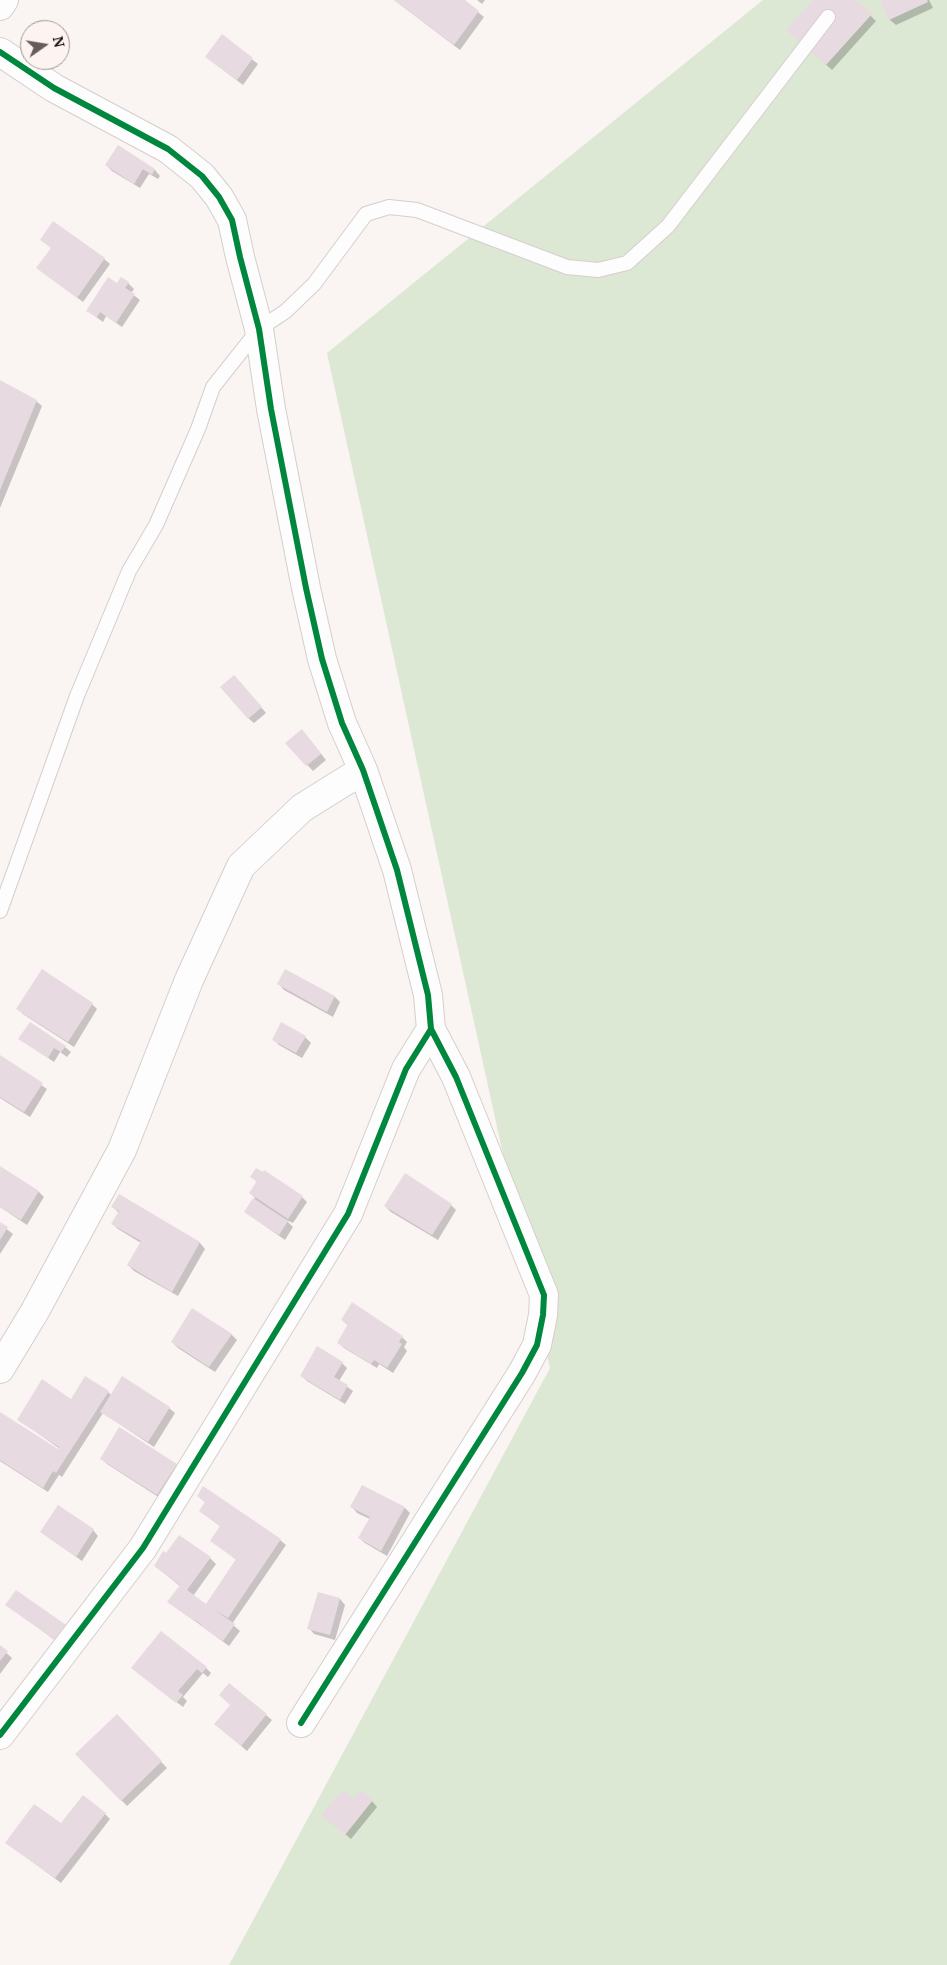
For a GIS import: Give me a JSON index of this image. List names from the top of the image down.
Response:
{
  "north": "right"
}
